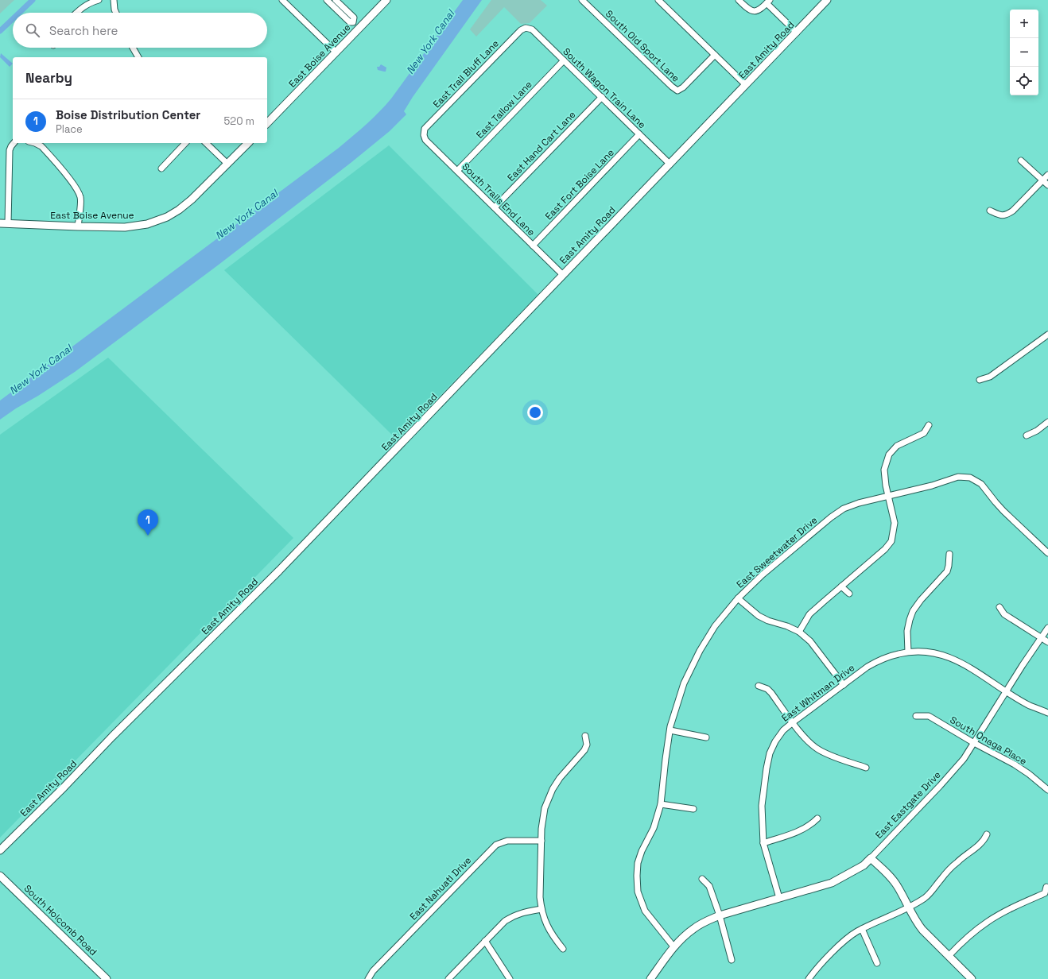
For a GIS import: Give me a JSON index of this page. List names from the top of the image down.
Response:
{
  "streets": {
    "street": [
      "South Old Sport Lane",
      "East Amity Road",
      "East Boise Avenue",
      "East Trail Bluff Lane",
      "South Wagon Train Lane",
      "East Tallow Lane",
      "East Hand Cart Lane",
      "East Fort Boise Lane",
      "South Trails End Lane",
      "East Sweetwater Drive",
      "East Whitman Drive",
      "South Onaga Place",
      "East Eastgate Drive",
      "East Nahuatl Drive",
      "South Holcomb Road"
    ]
  },
  "crossings": [
    ["East Amity Road", "South Wagon Train Lane"],
    ["East Amity Road", "South Trails End Lane"],
    ["East Trail Bluff Lane", "South Wagon Train Lane"],
    ["East Trail Bluff Lane", "South Trails End Lane"],
    ["South Wagon Train Lane", "East Tallow Lane"],
    ["South Wagon Train Lane", "East Hand Cart Lane"],
    ["South Wagon Train Lane", "East Fort Boise Lane"],
    ["East Tallow Lane", "South Trails End Lane"],
    ["East Hand Cart Lane", "South Trails End Lane"],
    ["East Fort Boise Lane", "South Trails End Lane"],
    ["East Sweetwater Drive", "East Eastgate Drive"],
    ["East Whitman Drive", "East Eastgate Drive"],
    ["South Onaga Place", "East Eastgate Drive"]
  ],
  "water": ["New York Canal"],
  "page": {
    "map_buttons": ["+", "−"],
    "search": "Search here",
    "heading": "Nearby",
    "list": [
      {
        "mark": "1",
        "name": "Boise Distribution Center",
        "note": "Place",
        "value": "520 m"
      }
    ],
    "pins": "1"
  }
}
